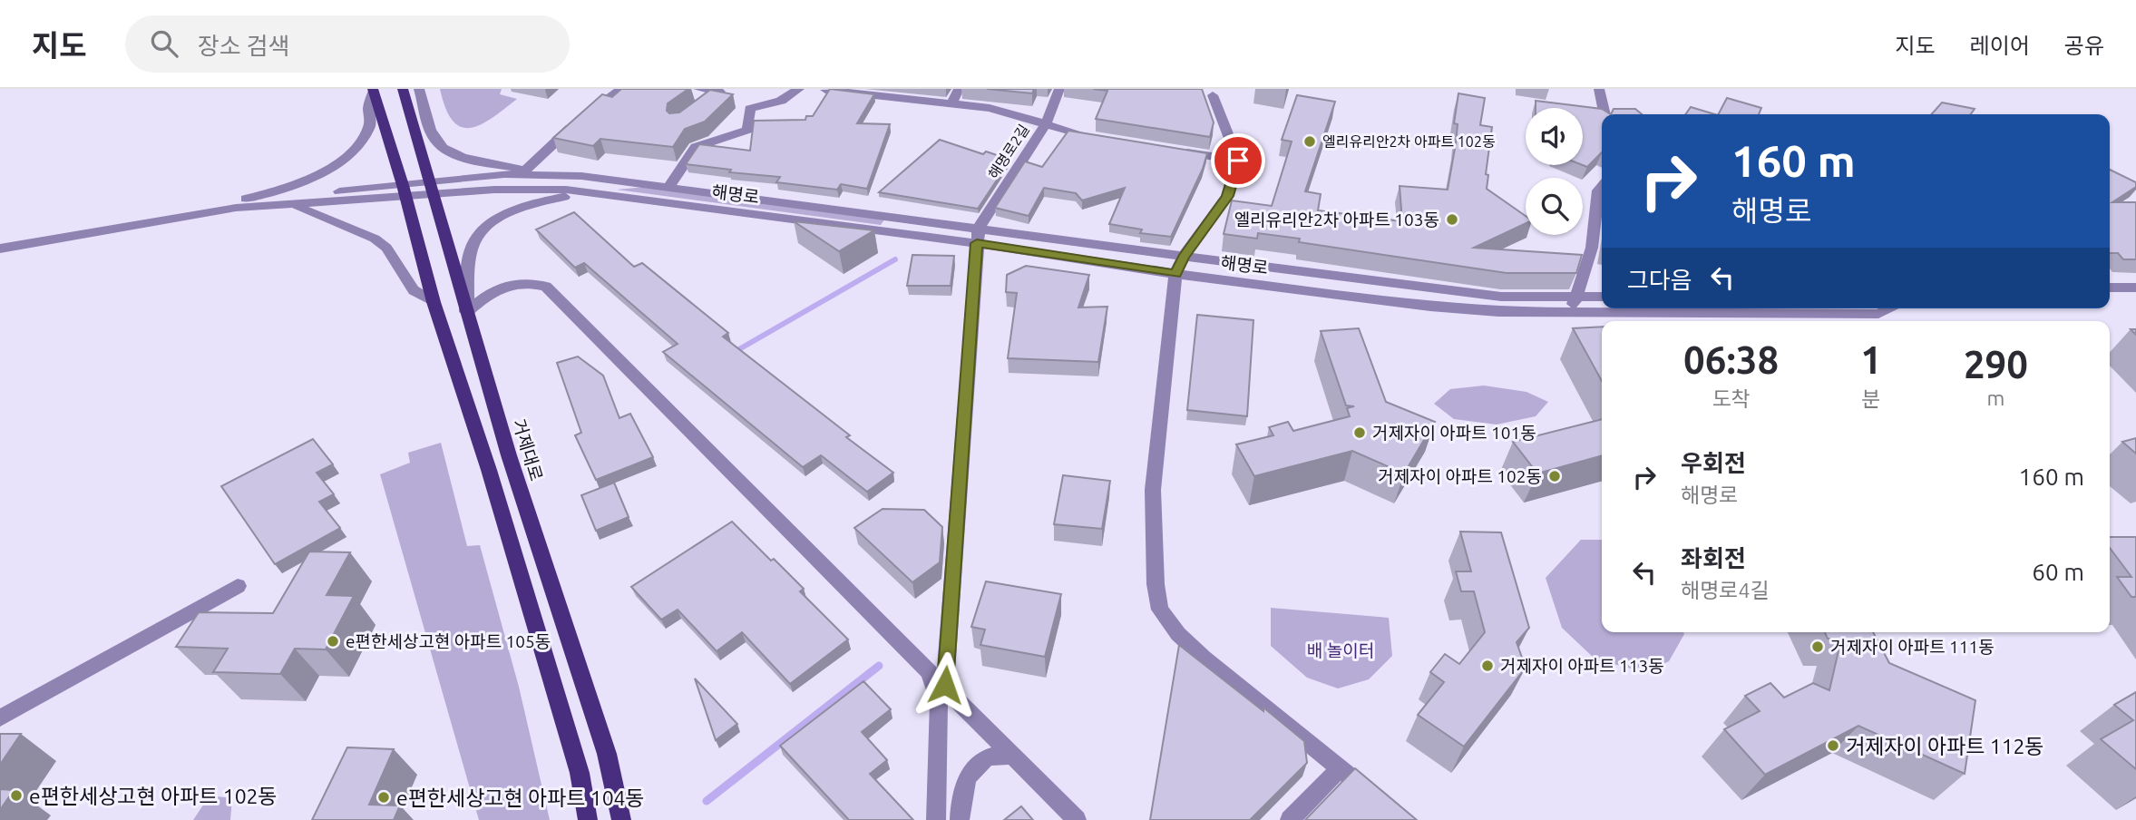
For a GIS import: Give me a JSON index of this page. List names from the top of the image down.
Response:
{
  "streets": {
    "main road": ["거제대로"],
    "street": ["해명로2길", "해명로"]
  },
  "crossings": [
    ["해명로2길", "해명로"],
    ["해명로", "거제대로"]
  ],
  "parks": ["배 놀이터"],
  "places": [
    "엘리유리안2차 아파트 102동",
    "엘리유리안2차 아파트 103동",
    "거제자이 아파트 101동",
    "거제자이 아파트 102동",
    "e편한세상고현 아파트 105동",
    "거제자이 아파트 111동",
    "거제자이 아파트 113동",
    "거제자이 아파트 112동",
    "e편한세상고현 아파트 102동",
    "e편한세상고현 아파트 104동"
  ],
  "page": {
    "header": "지도",
    "search": "장소 검색",
    "nav": ["지도", "레이어", "공유"],
    "turn": ["160 m", "해명로"],
    "then": "그다음",
    "eta": [
      "06:38",
      "도착",
      "1",
      "분",
      "290",
      "m"
    ],
    "list": [
      {
        "name": "우회전",
        "note": "해명로",
        "value": "160 m"
      },
      {
        "name": "좌회전",
        "note": "해명로4길",
        "value": "60 m"
      }
    ]
  }
}
